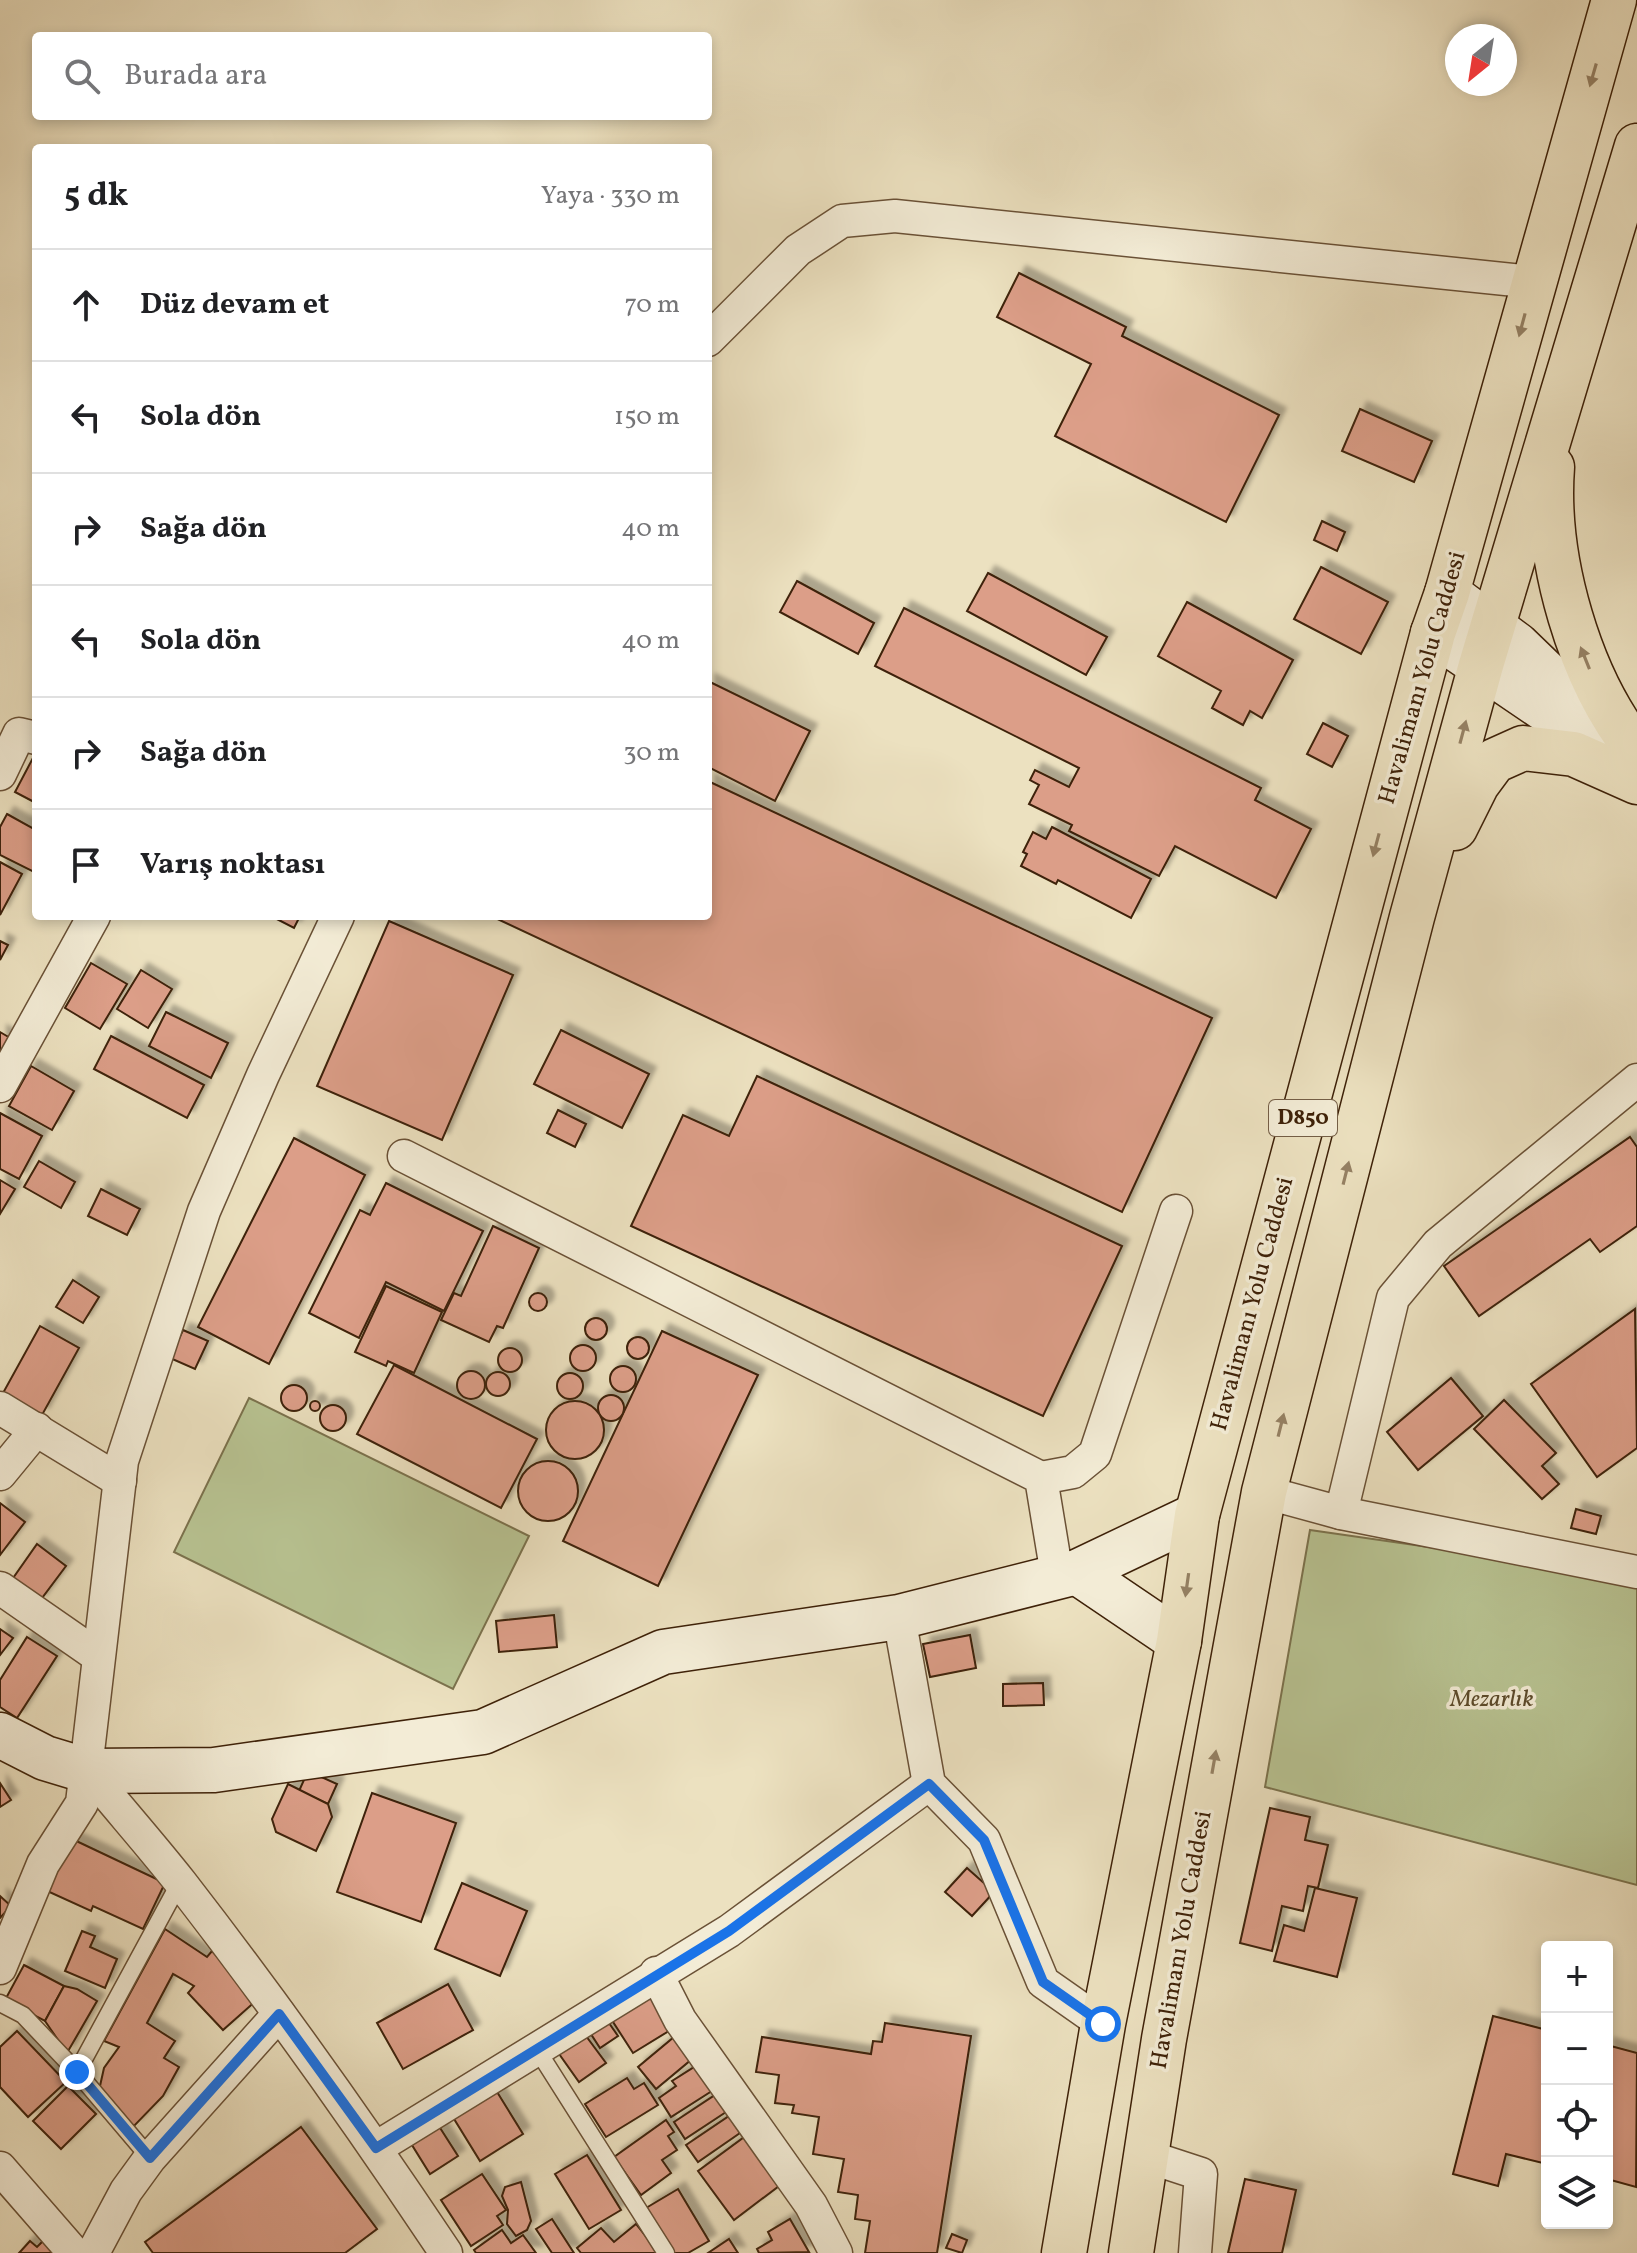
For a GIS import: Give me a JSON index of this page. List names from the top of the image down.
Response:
{
  "streets": {
    "highway": ["Havalimanı Yolu Caddesi", "D850"]
  },
  "parks": ["Mezarlık"],
  "north": "bottom left",
  "page": {
    "search": "Burada ara",
    "heading": ["5 dk", "Yaya · 330 m"],
    "list": [
      ["Düz devam et", "70 m"],
      ["Sola dön", "150 m"],
      ["Sağa dön", "40 m"],
      ["Sola dön", "40 m"],
      ["Sağa dön", "30 m"],
      "Varış noktası"
    ],
    "map_buttons": ["+", "−"]
  }
}
